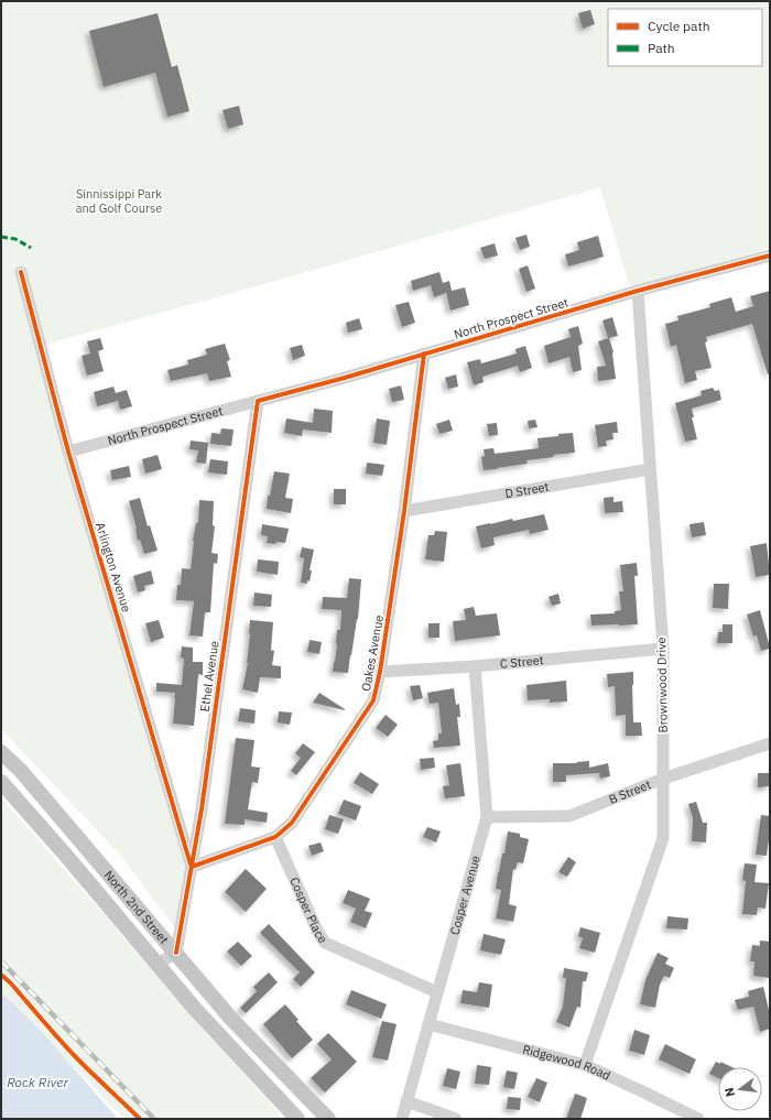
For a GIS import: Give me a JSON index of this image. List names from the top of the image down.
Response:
{
  "streets": {
    "main road": ["North 2nd Street"],
    "street": [
      "North Prospect Street",
      "D Street",
      "Arlington Avenue",
      "Oakes Avenue",
      "C Street",
      "Ethel Avenue",
      "Brownwood Drive",
      "B Street",
      "Cosper Avenue",
      "Cosper Place",
      "Ridgewood Road"
    ]
  },
  "crossings": [
    ["North Prospect Street", "Arlington Avenue"],
    ["North Prospect Street", "Oakes Avenue"],
    ["North Prospect Street", "Ethel Avenue"],
    ["North Prospect Street", "Brownwood Drive"],
    ["D Street", "Oakes Avenue"],
    ["D Street", "Brownwood Drive"],
    ["Arlington Avenue", "Oakes Avenue"],
    ["Arlington Avenue", "Ethel Avenue"],
    ["Oakes Avenue", "C Street"],
    ["Oakes Avenue", "Ethel Avenue"],
    ["Oakes Avenue", "Cosper Place"],
    ["C Street", "Brownwood Drive"],
    ["C Street", "Cosper Avenue"],
    ["Ethel Avenue", "North 2nd Street"],
    ["Brownwood Drive", "B Street"],
    ["Brownwood Drive", "Ridgewood Road"],
    ["B Street", "Cosper Avenue"],
    ["Cosper Avenue", "Cosper Place"],
    ["Cosper Avenue", "Ridgewood Road"]
  ],
  "water": ["Rock River"],
  "parks": ["Sinnissippi Park and Golf Course"],
  "legend": ["Cycle path", "Path"],
  "north": "left"
}
